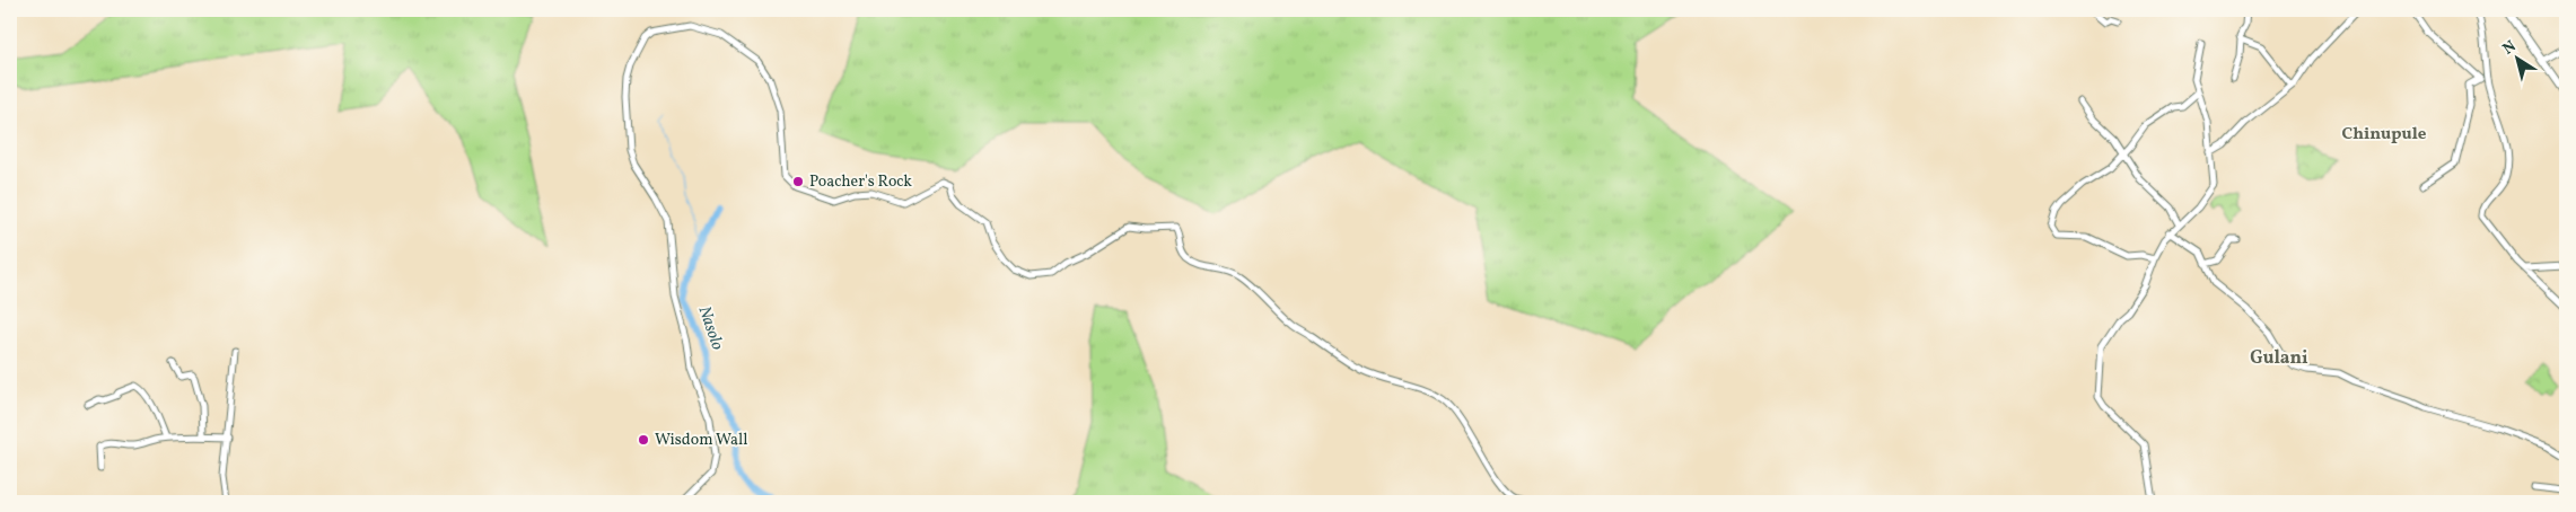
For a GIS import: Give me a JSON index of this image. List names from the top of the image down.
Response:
{
  "districts": ["Chinupule", "Gulani"],
  "water": ["Nasolo"],
  "places": ["Poacher's Rock", "Wisdom Wall"],
  "north": "top left"
}
